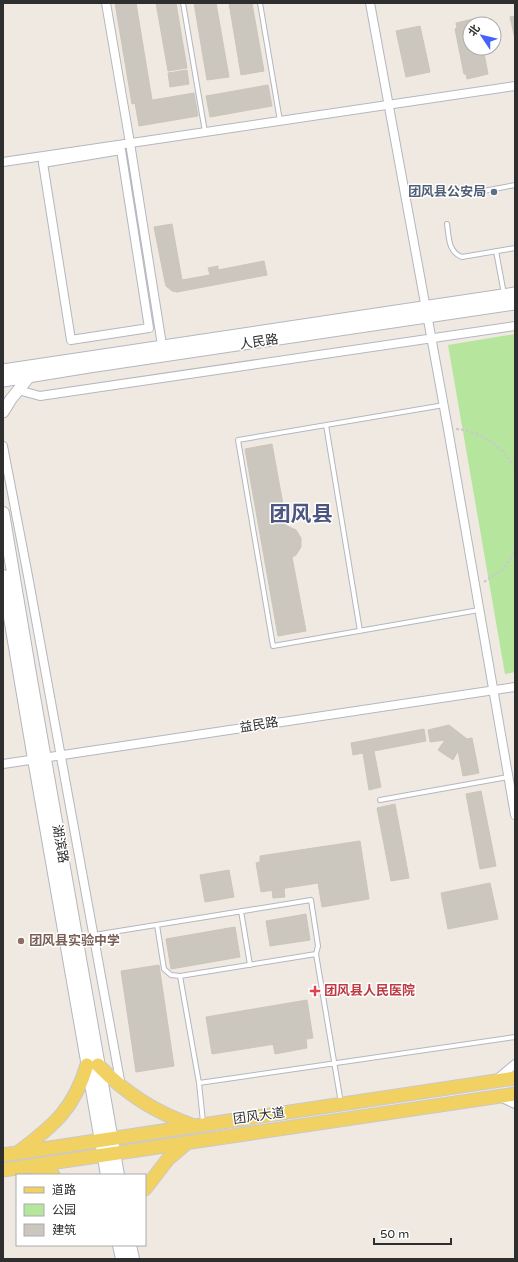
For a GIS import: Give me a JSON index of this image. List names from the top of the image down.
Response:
{
  "streets": {
    "main road": ["湖滨路", "团风大道"],
    "street": ["人民路", "益民路"]
  },
  "crossings": [
    ["益民路", "湖滨路"],
    ["湖滨路", "团风大道"]
  ],
  "districts": ["团风县"],
  "places": {
    "other": ["团风县公安局", "团风县实验中学"],
    "health": ["团风县人民医院"]
  },
  "legend": ["道路", "公园", "建筑"],
  "scale_bar": "50 m",
  "north": "top left"
}
